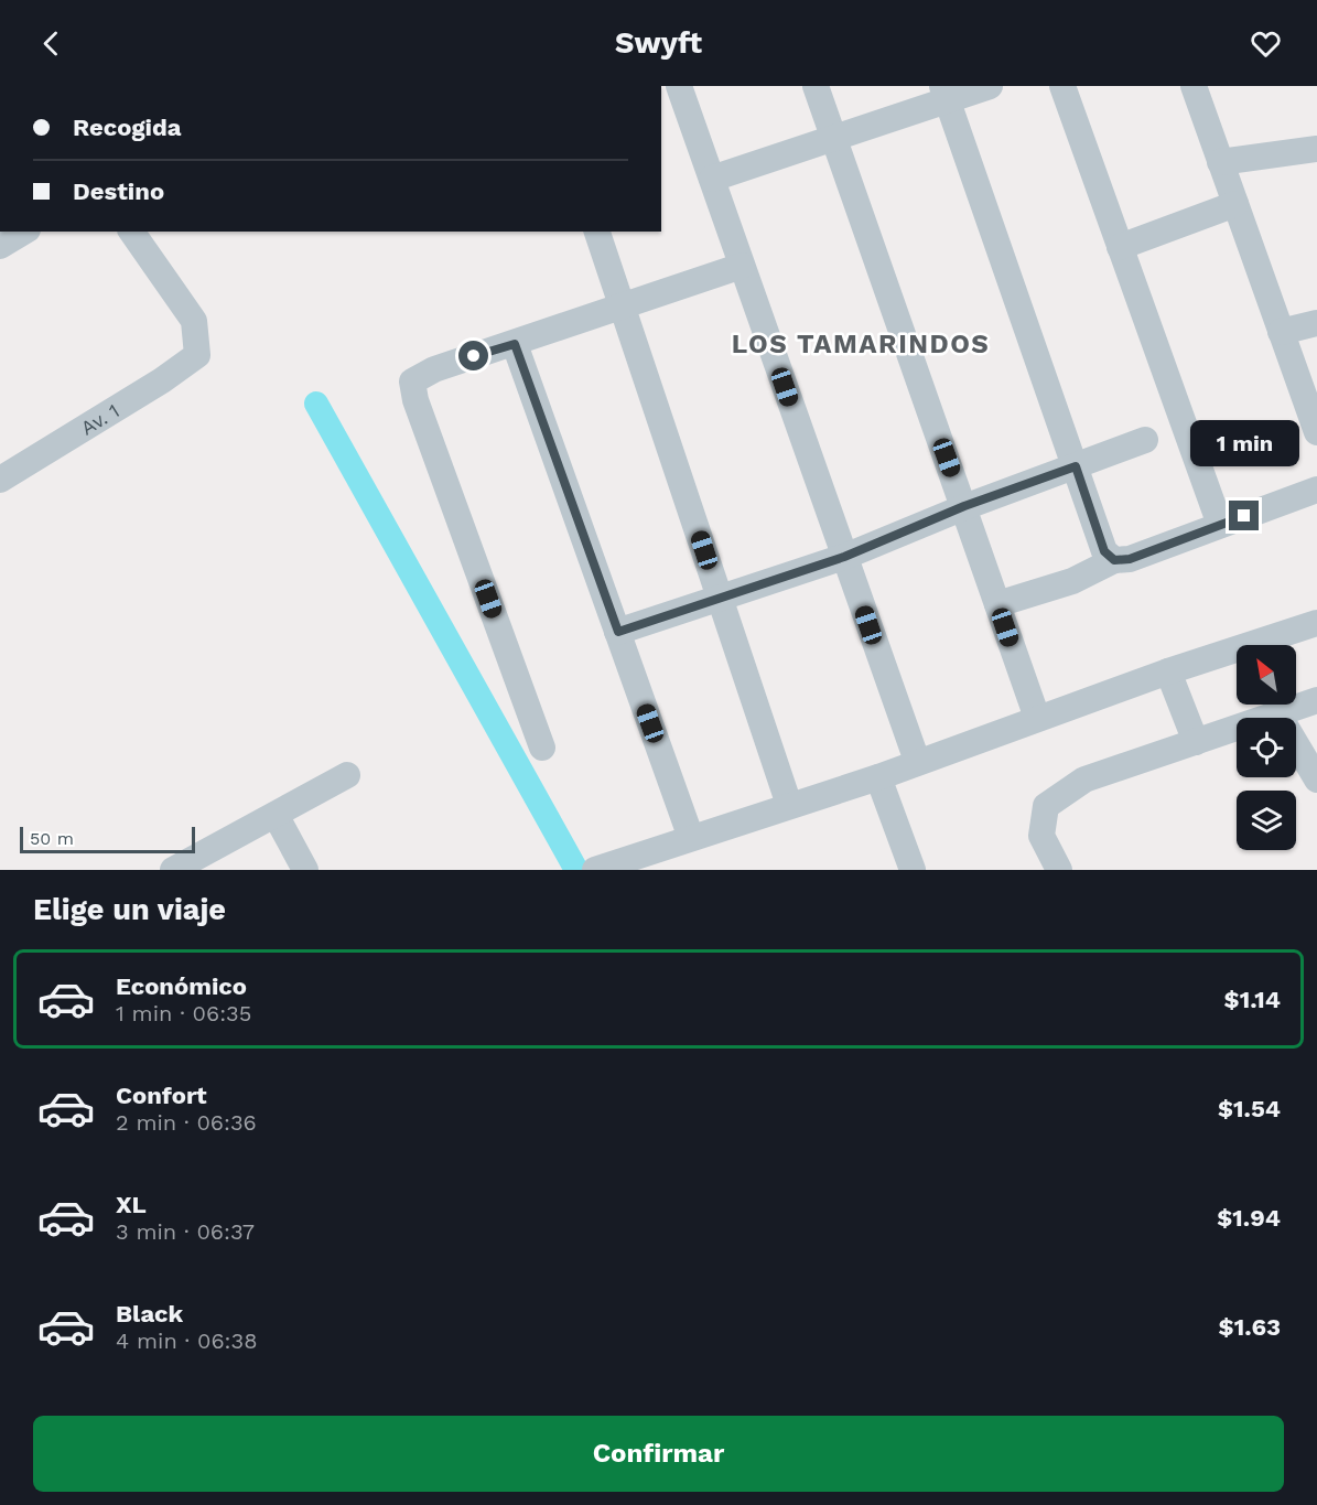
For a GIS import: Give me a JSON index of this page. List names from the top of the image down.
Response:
{
  "streets": {
    "street": ["Av. 1"]
  },
  "districts": ["LOS TAMARINDOS"],
  "scale_bar": "50 m",
  "north": "top left",
  "page": {
    "header": "Swyft",
    "banner": ["Recogida", "Destino"],
    "bubble": "1 min",
    "scale": "50 m",
    "heading": "Elige un viaje",
    "list": [
      {
        "name": "Económico",
        "note": "1 min · 06:35",
        "value": "$1.14"
      },
      {
        "name": "Confort",
        "note": "2 min · 06:36",
        "value": "$1.54"
      },
      {
        "name": "XL",
        "note": "3 min · 06:37",
        "value": "$1.94"
      },
      {
        "name": "Black",
        "note": "4 min · 06:38",
        "value": "$1.63"
      }
    ],
    "buttons": "Confirmar"
  }
}
